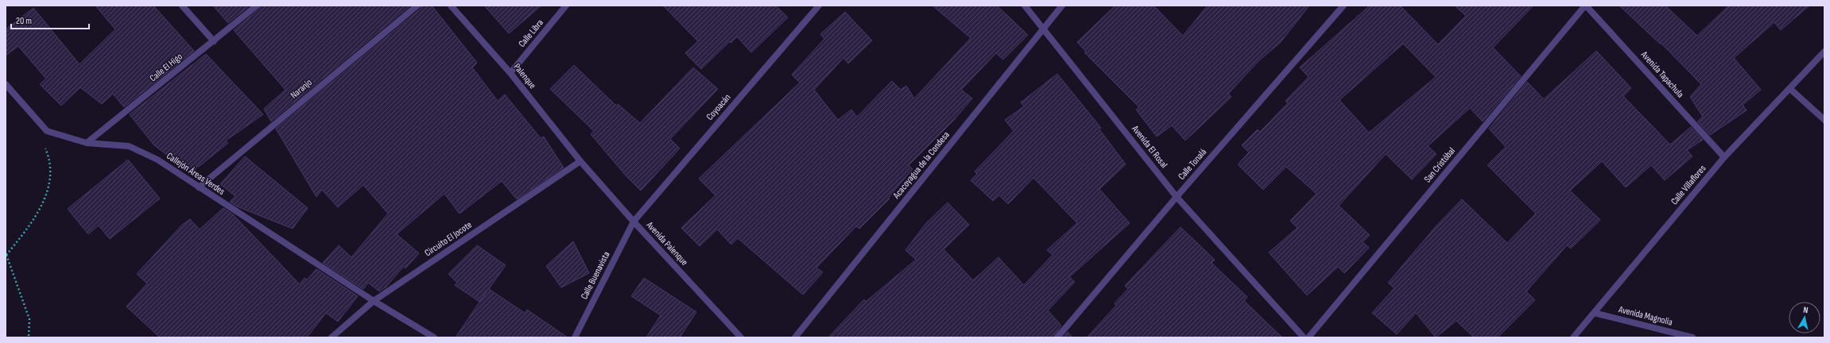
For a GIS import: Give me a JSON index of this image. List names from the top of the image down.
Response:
{
  "streets": {
    "street": [
      "Calle Libra",
      "Calle El Higo",
      "Avenida Tapachula",
      "Palenque",
      "Naranjo",
      "Coyoacán",
      "Avenida El Rosal",
      "Calle Tonalá",
      "Acacoyagua de la Condesa",
      "San Cristóbal",
      "Callejón Áreas Verdes",
      "Calle Villaflores",
      "Circuito El Jocote",
      "Avenida Palenque",
      "Calle Buenavista",
      "Avenida Magnolia"
    ]
  },
  "crossings": [
    ["Calle Libra", "Palenque"],
    ["Calle El Higo", "Callejón Áreas Verdes"],
    ["Avenida Tapachula", "San Cristóbal"],
    ["Avenida Tapachula", "Calle Villaflores"],
    ["Palenque", "Circuito El Jocote"],
    ["Palenque", "Avenida Palenque"],
    ["Naranjo", "Callejón Áreas Verdes"],
    ["Coyoacán", "Avenida Palenque"],
    ["Coyoacán", "Calle Buenavista"],
    ["Avenida El Rosal", "Calle Tonalá"],
    ["Avenida El Rosal", "Acacoyagua de la Condesa"],
    ["Callejón Áreas Verdes", "Circuito El Jocote"],
    ["Calle Villaflores", "Avenida Magnolia"],
    ["Circuito El Jocote", "Avenida Palenque"],
    ["Avenida Palenque", "Calle Buenavista"]
  ],
  "scale_bar": "20 m",
  "north": "top"
}
